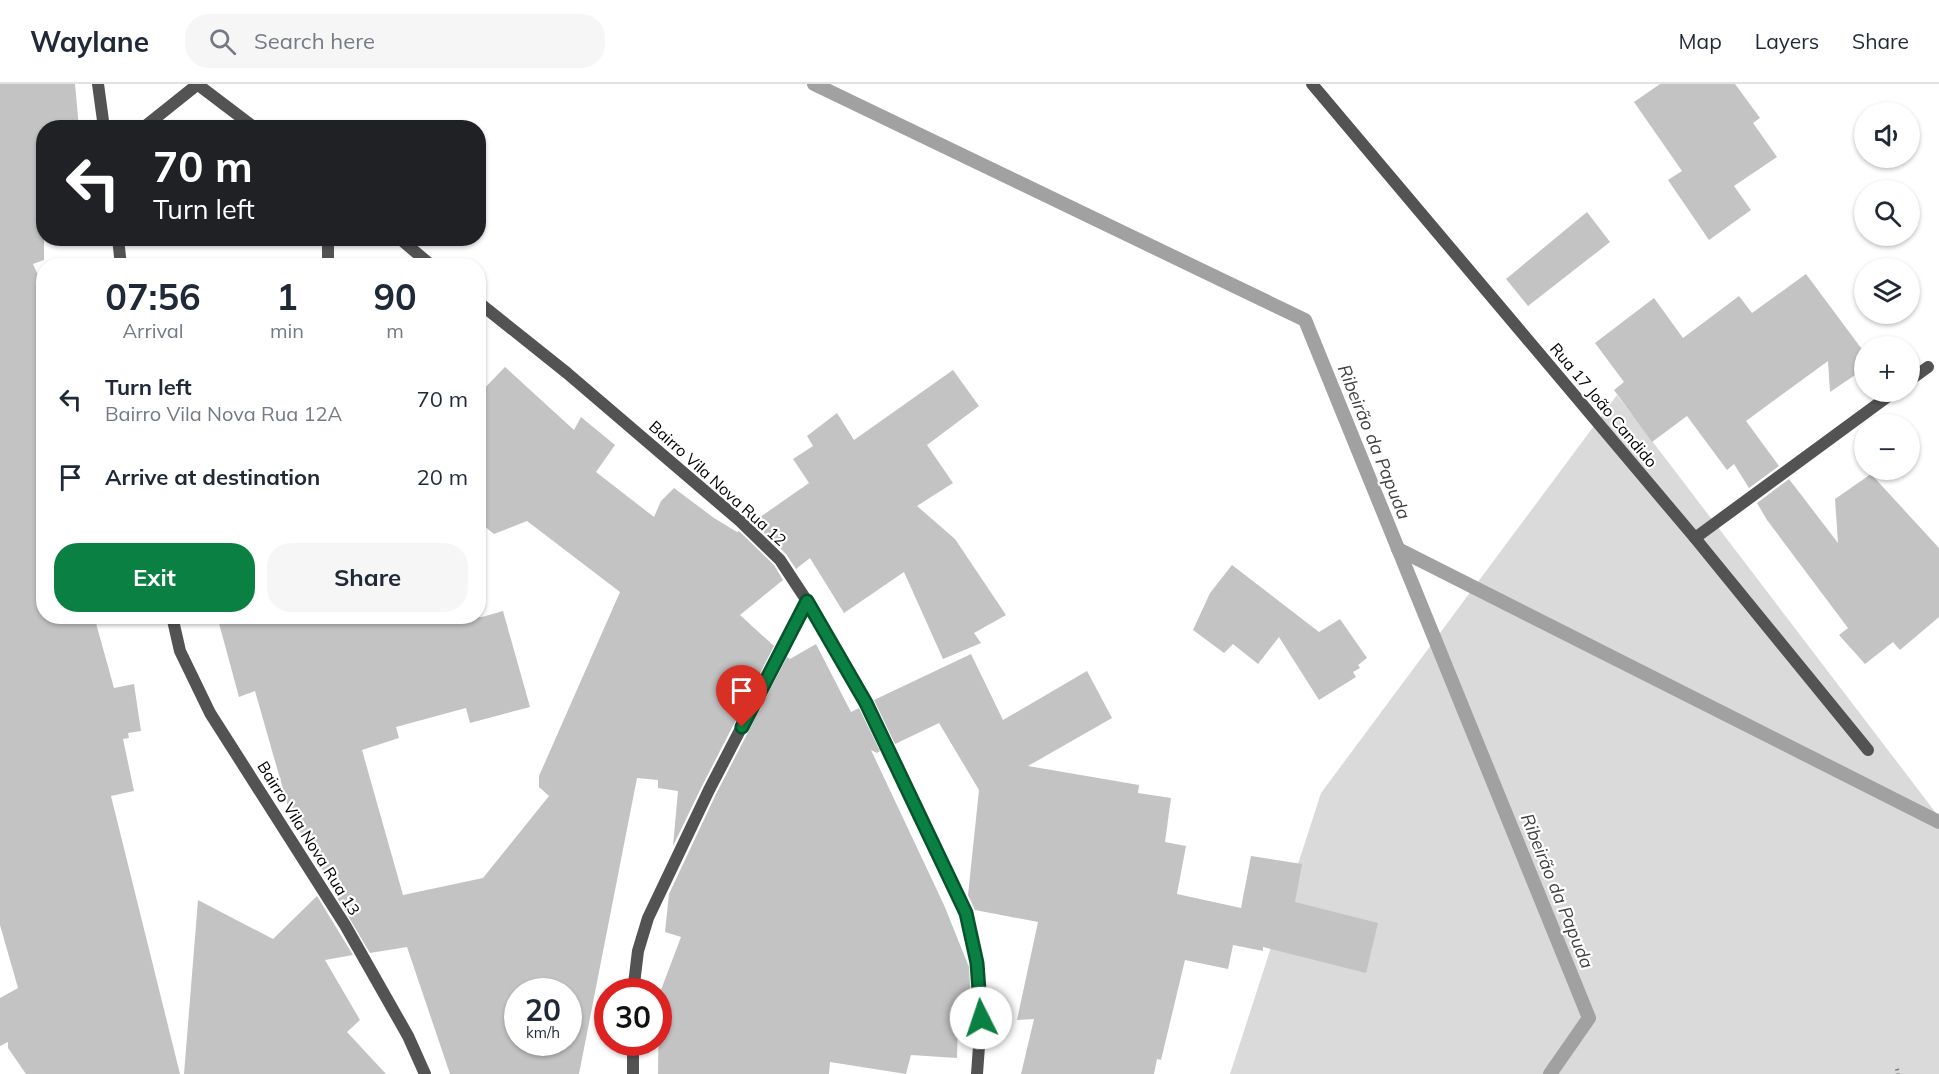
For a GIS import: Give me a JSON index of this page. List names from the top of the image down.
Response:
{
  "streets": {
    "street": ["Rua 17 João Candido", "Bairro Vila Nova Rua 12", "Bairro Vila Nova Rua 13"]
  },
  "water": ["Ribeirão da Papuda"],
  "page": {
    "header": "Waylane",
    "search": "Search here",
    "nav": ["Map", "Layers", "Share"],
    "map_buttons": ["+", "−"],
    "turn": ["70 m", "Turn left"],
    "eta": [
      "07:56",
      "Arrival",
      "1",
      "min",
      "90",
      "m"
    ],
    "list": [
      {
        "name": "Turn left",
        "note": "Bairro Vila Nova Rua 12A",
        "value": "70 m"
      },
      {
        "name": "Arrive at destination",
        "value": "20 m"
      }
    ],
    "buttons": ["Exit", "Share"],
    "speed": "20 km/h",
    "limit": "30"
  }
}
